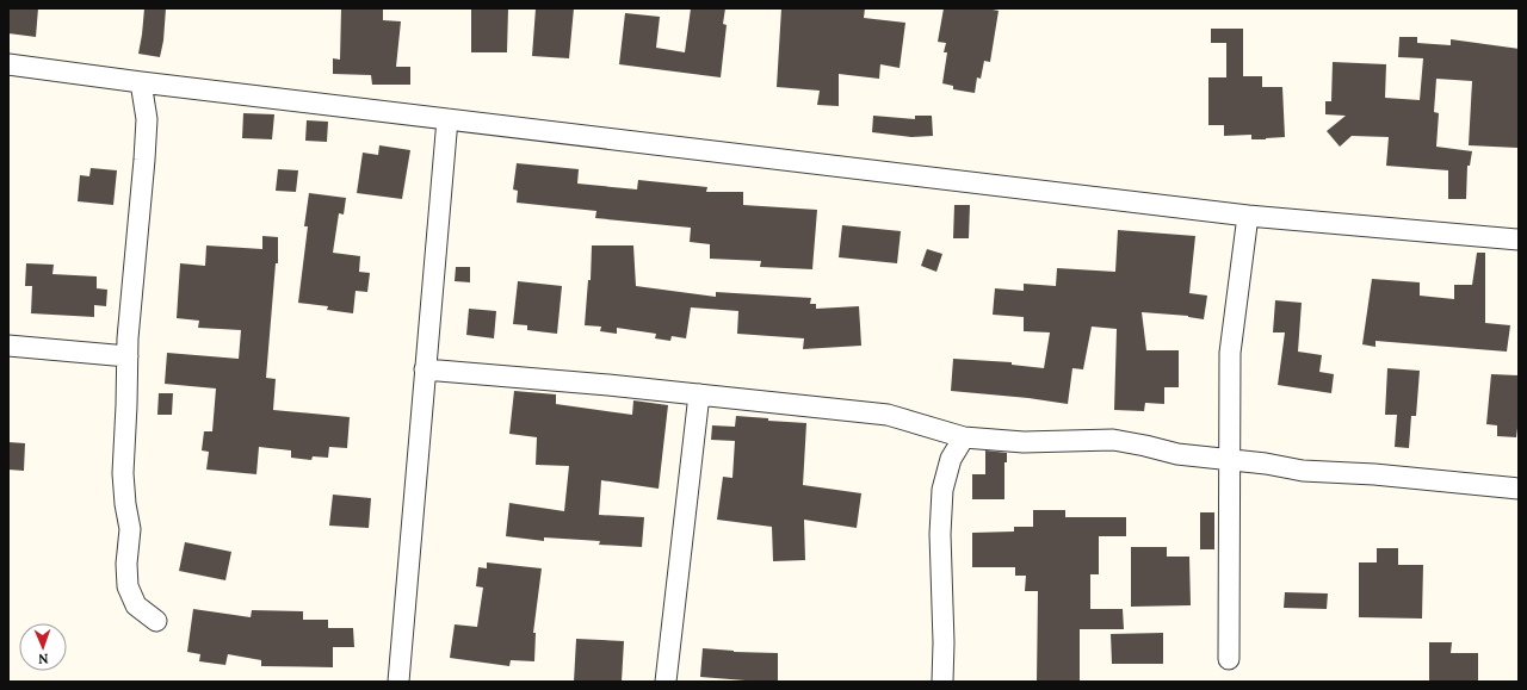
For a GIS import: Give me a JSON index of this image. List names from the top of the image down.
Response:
{
  "north": "bottom"
}
